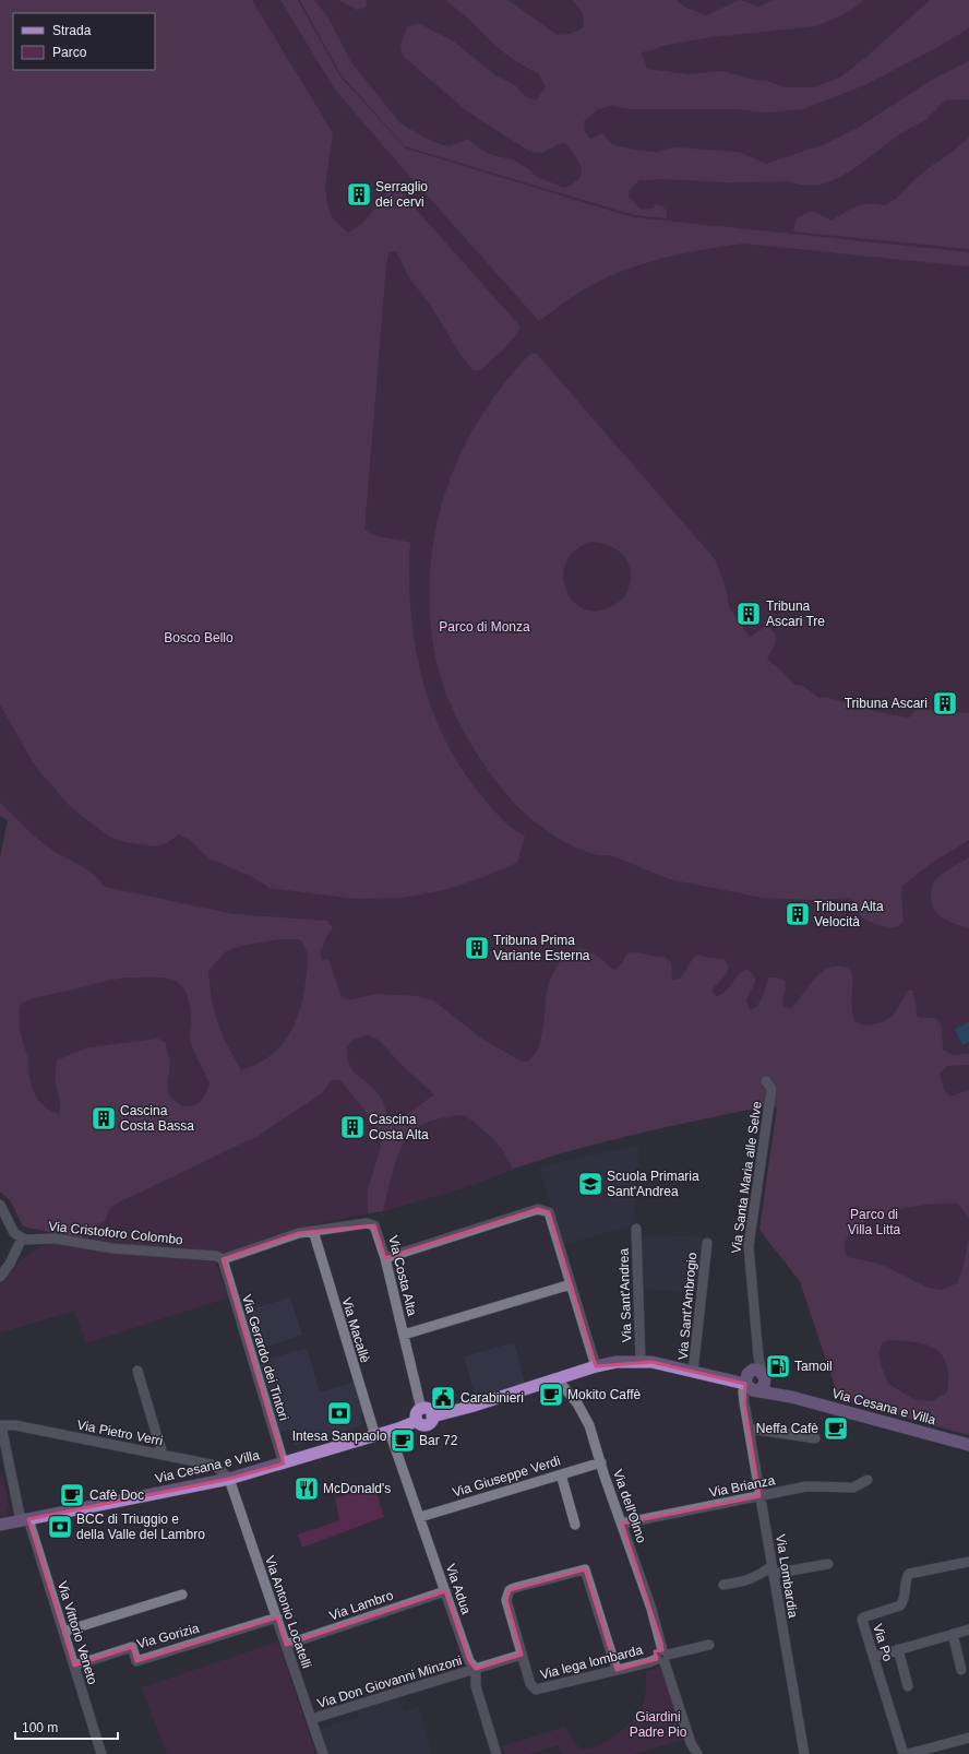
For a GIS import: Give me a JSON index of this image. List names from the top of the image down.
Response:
{
  "streets": {
    "main road": ["Via Cesana e Villa"],
    "street": [
      "Via Santa Maria alle Selve",
      "Via Cristoforo Colombo",
      "Via Costa Alta",
      "Via Sant'Andrea",
      "Via Sant'Ambrogio",
      "Via Macallè",
      "Via Gerardo dei Tintori",
      "Via Pietro Verri",
      "Via Giuseppe Verdi",
      "Via Brianza",
      "Via dell'Olmo",
      "Via Lombardia",
      "Via Adua",
      "Via Lambro",
      "Via Antonio Locatelli",
      "Via Vittorio Veneto",
      "Via Gorizia",
      "Via Po",
      "Via lega lombarda",
      "Via Don Giovanni Minzoni"
    ]
  },
  "crossings": [
    ["Via Santa Maria alle Selve", "Via Cesana e Villa"],
    ["Via Santa Maria alle Selve", "Via Lombardia"],
    ["Via Cristoforo Colombo", "Via Costa Alta"],
    ["Via Cristoforo Colombo", "Via Gerardo dei Tintori"],
    ["Via Costa Alta", "Via Macallè"],
    ["Via Costa Alta", "Via Gerardo dei Tintori"],
    ["Via Costa Alta", "Via Cesana e Villa"],
    ["Via Sant'Andrea", "Via Cesana e Villa"],
    ["Via Sant'Ambrogio", "Via Cesana e Villa"],
    ["Via Macallè", "Via Cesana e Villa"],
    ["Via Gerardo dei Tintori", "Via Cesana e Villa"],
    ["Via Cesana e Villa", "Via Pietro Verri"],
    ["Via Cesana e Villa", "Via dell'Olmo"],
    ["Via Cesana e Villa", "Via Lombardia"],
    ["Via Cesana e Villa", "Via Adua"],
    ["Via Cesana e Villa", "Via Antonio Locatelli"],
    ["Via Cesana e Villa", "Via Vittorio Veneto"],
    ["Via Pietro Verri", "Via Antonio Locatelli"],
    ["Via Pietro Verri", "Via Vittorio Veneto"],
    ["Via Giuseppe Verdi", "Via dell'Olmo"],
    ["Via Giuseppe Verdi", "Via Adua"],
    ["Via Brianza", "Via dell'Olmo"],
    ["Via Brianza", "Via Lombardia"],
    ["Via dell'Olmo", "Via lega lombarda"],
    ["Via Adua", "Via Lambro"],
    ["Via Adua", "Via Don Giovanni Minzoni"],
    ["Via Lambro", "Via Antonio Locatelli"],
    ["Via Antonio Locatelli", "Via Gorizia"],
    ["Via Antonio Locatelli", "Via Don Giovanni Minzoni"],
    ["Via Vittorio Veneto", "Via Gorizia"]
  ],
  "parks": [
    "Parco di Monza",
    "Bosco Bello",
    "Parco di Villa Litta",
    "Giardini Padre Pio"
  ],
  "places": {
    "building": [
      "Serraglio dei cervi",
      "Tribuna Ascari Tre",
      "Tribuna Ascari",
      "Tribuna Alta Velocità",
      "Tribuna Prima Variante Esterna",
      "Cascina Costa Bassa",
      "Cascina Costa Alta"
    ],
    "school or university": ["Scuola Primaria Sant'Andrea"],
    "fuel station": ["Tamoil"],
    "cafe": [
      "Mokito Caffè",
      "Neffa Cafè",
      "Bar 72",
      "Cafè Doc"
    ],
    "public building": ["Carabinieri"],
    "bank": ["Intesa Sanpaolo", "BCC di Triuggio e della Valle del Lambro"],
    "restaurant": ["McDonald's"]
  },
  "legend": ["Strada", "Parco"],
  "scale_bar": "100 m"
}
